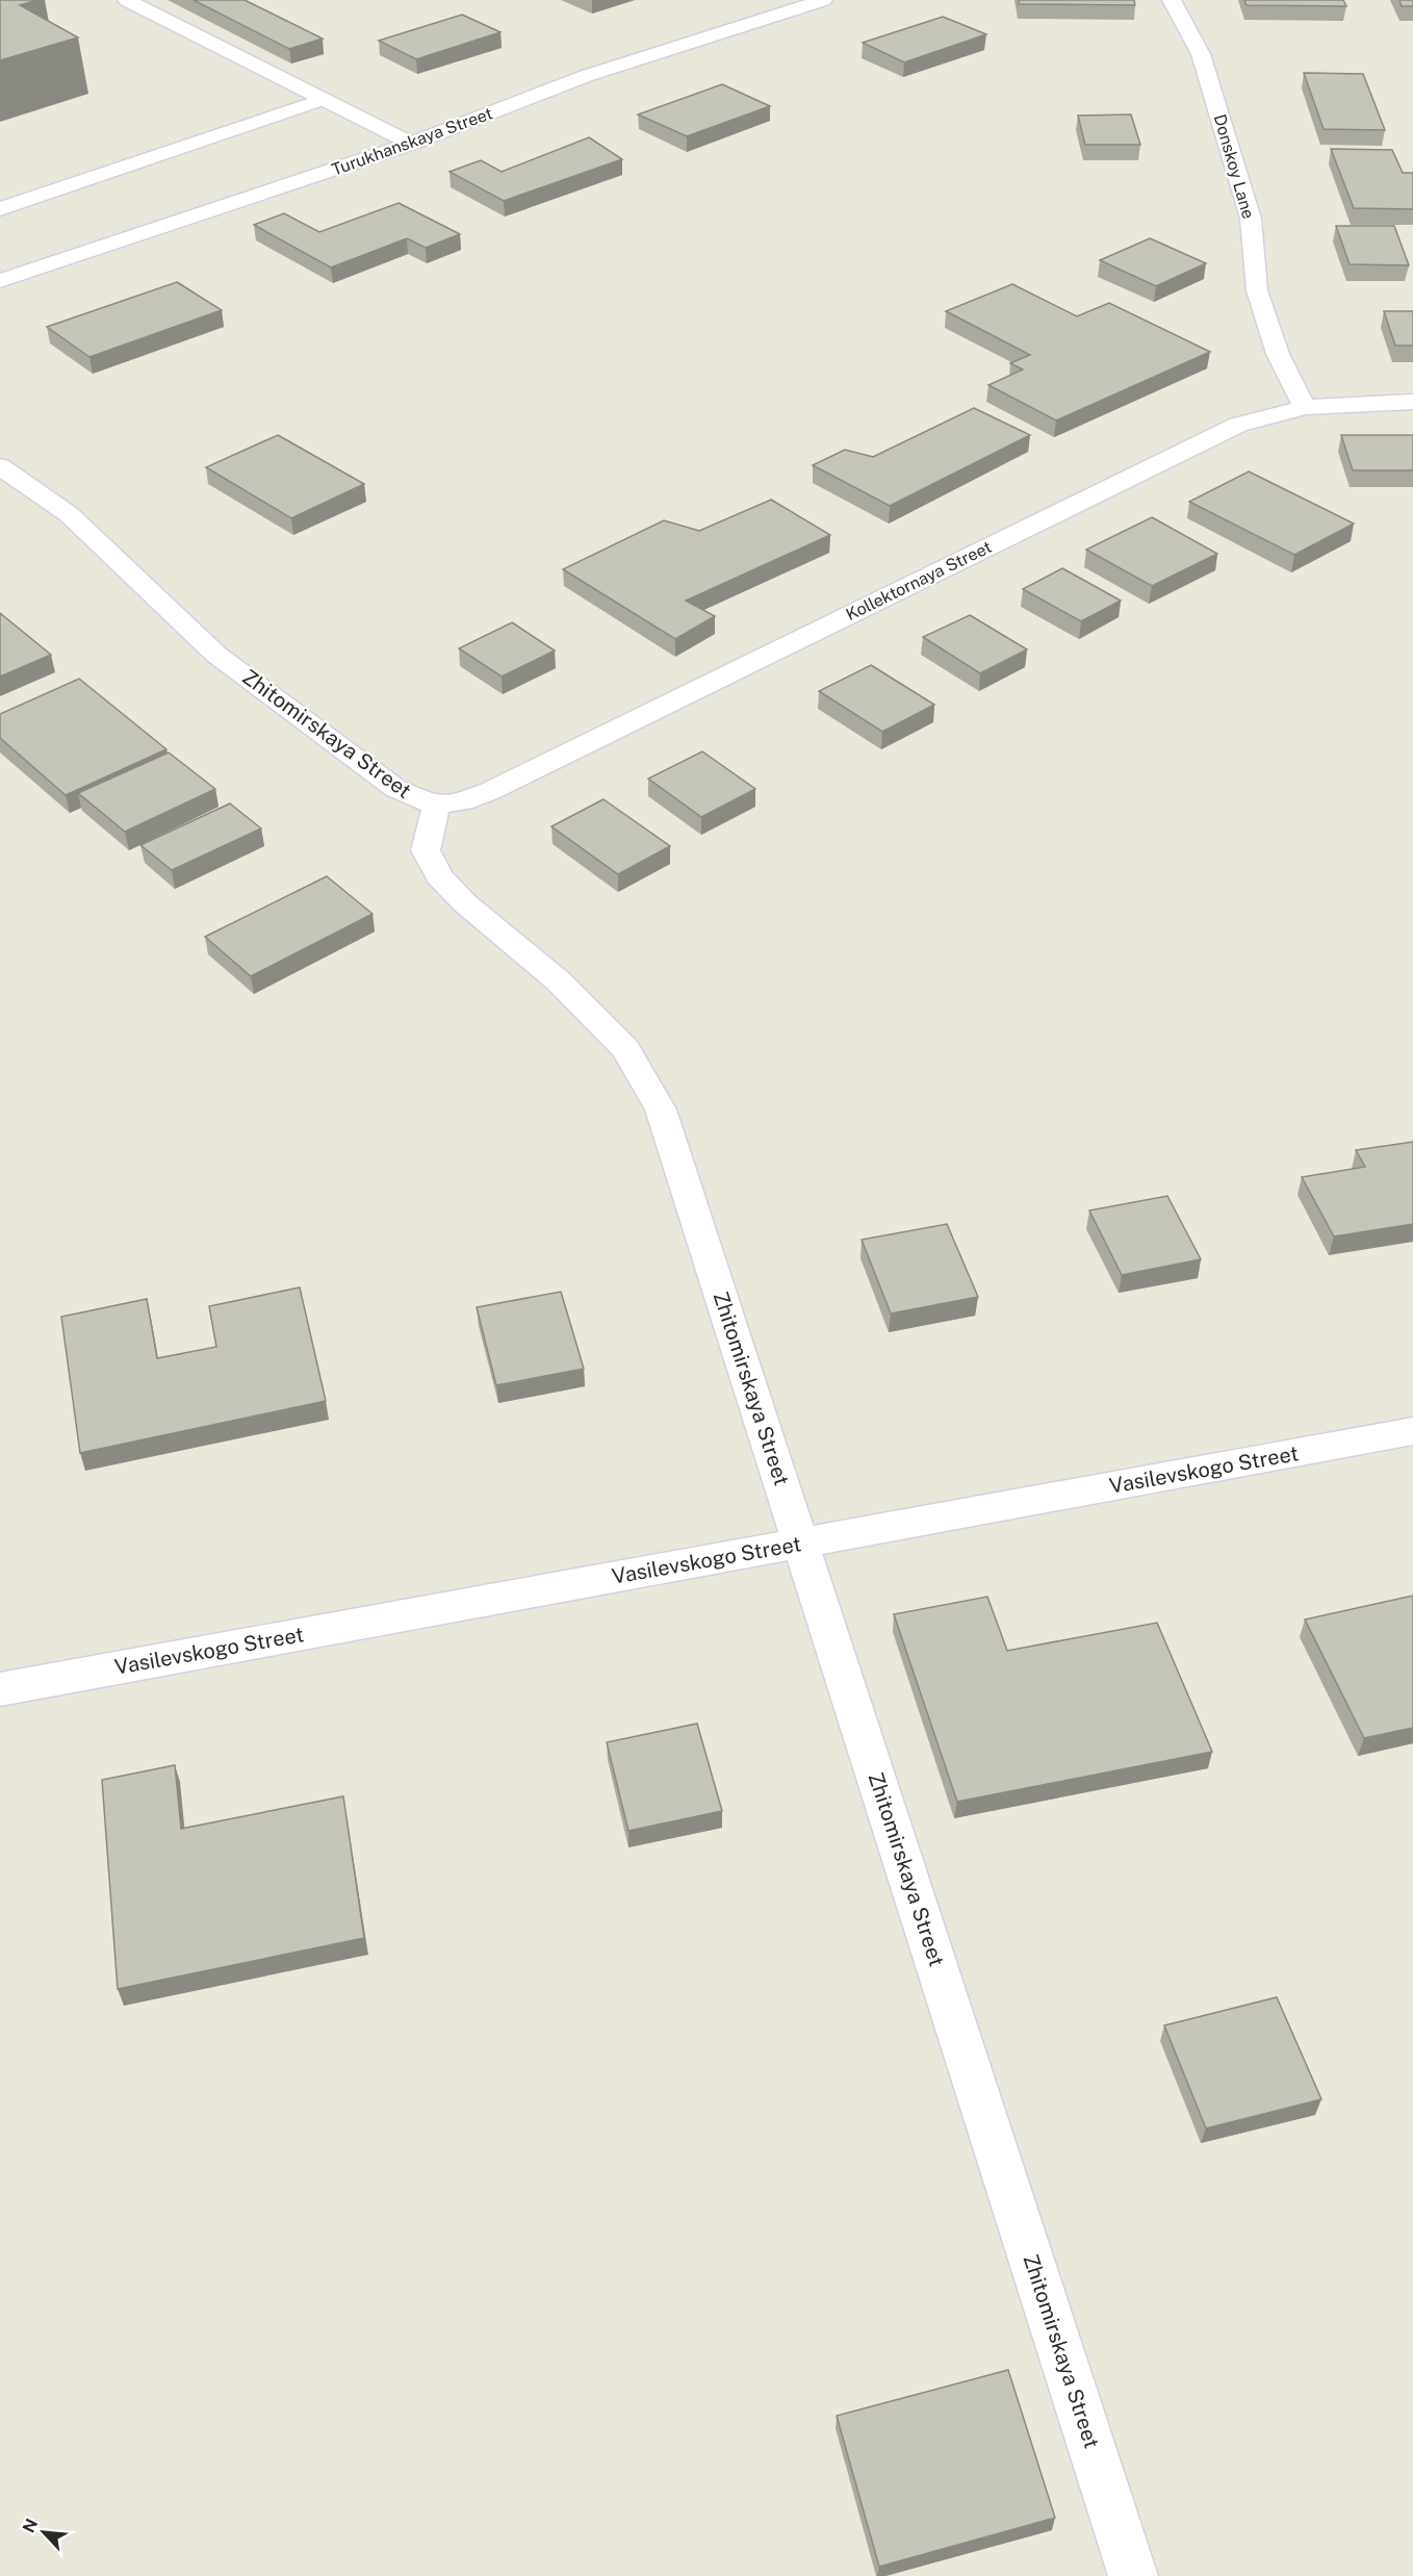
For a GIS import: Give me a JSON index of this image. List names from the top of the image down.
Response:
{
  "streets": {
    "street": [
      "Turukhanskaya Street",
      "Donskoy Lane",
      "Kollektornaya Street",
      "Zhitomirskaya Street",
      "Vasilevskogo Street"
    ]
  },
  "crossings": [
    ["Donskoy Lane", "Kollektornaya Street"],
    ["Kollektornaya Street", "Zhitomirskaya Street"],
    ["Zhitomirskaya Street", "Vasilevskogo Street"]
  ],
  "north": "top left"
}
